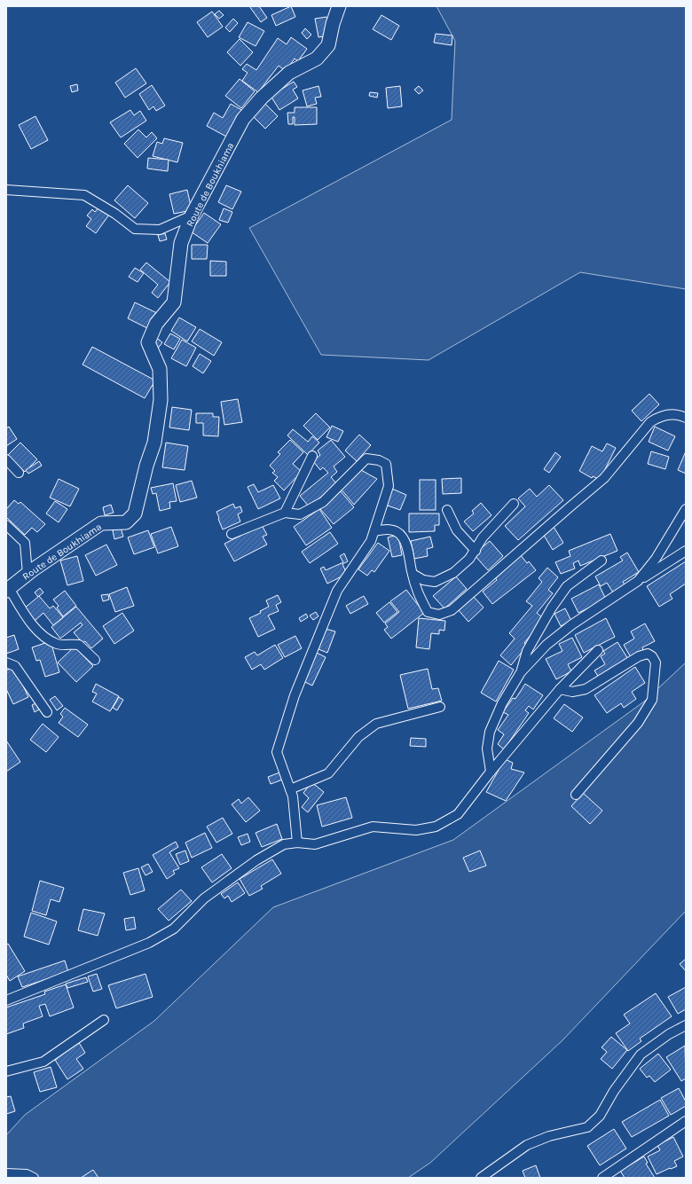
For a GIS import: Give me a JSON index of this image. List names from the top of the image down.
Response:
{
  "streets": {
    "street": ["Route de Boukhiama"]
  }
}
